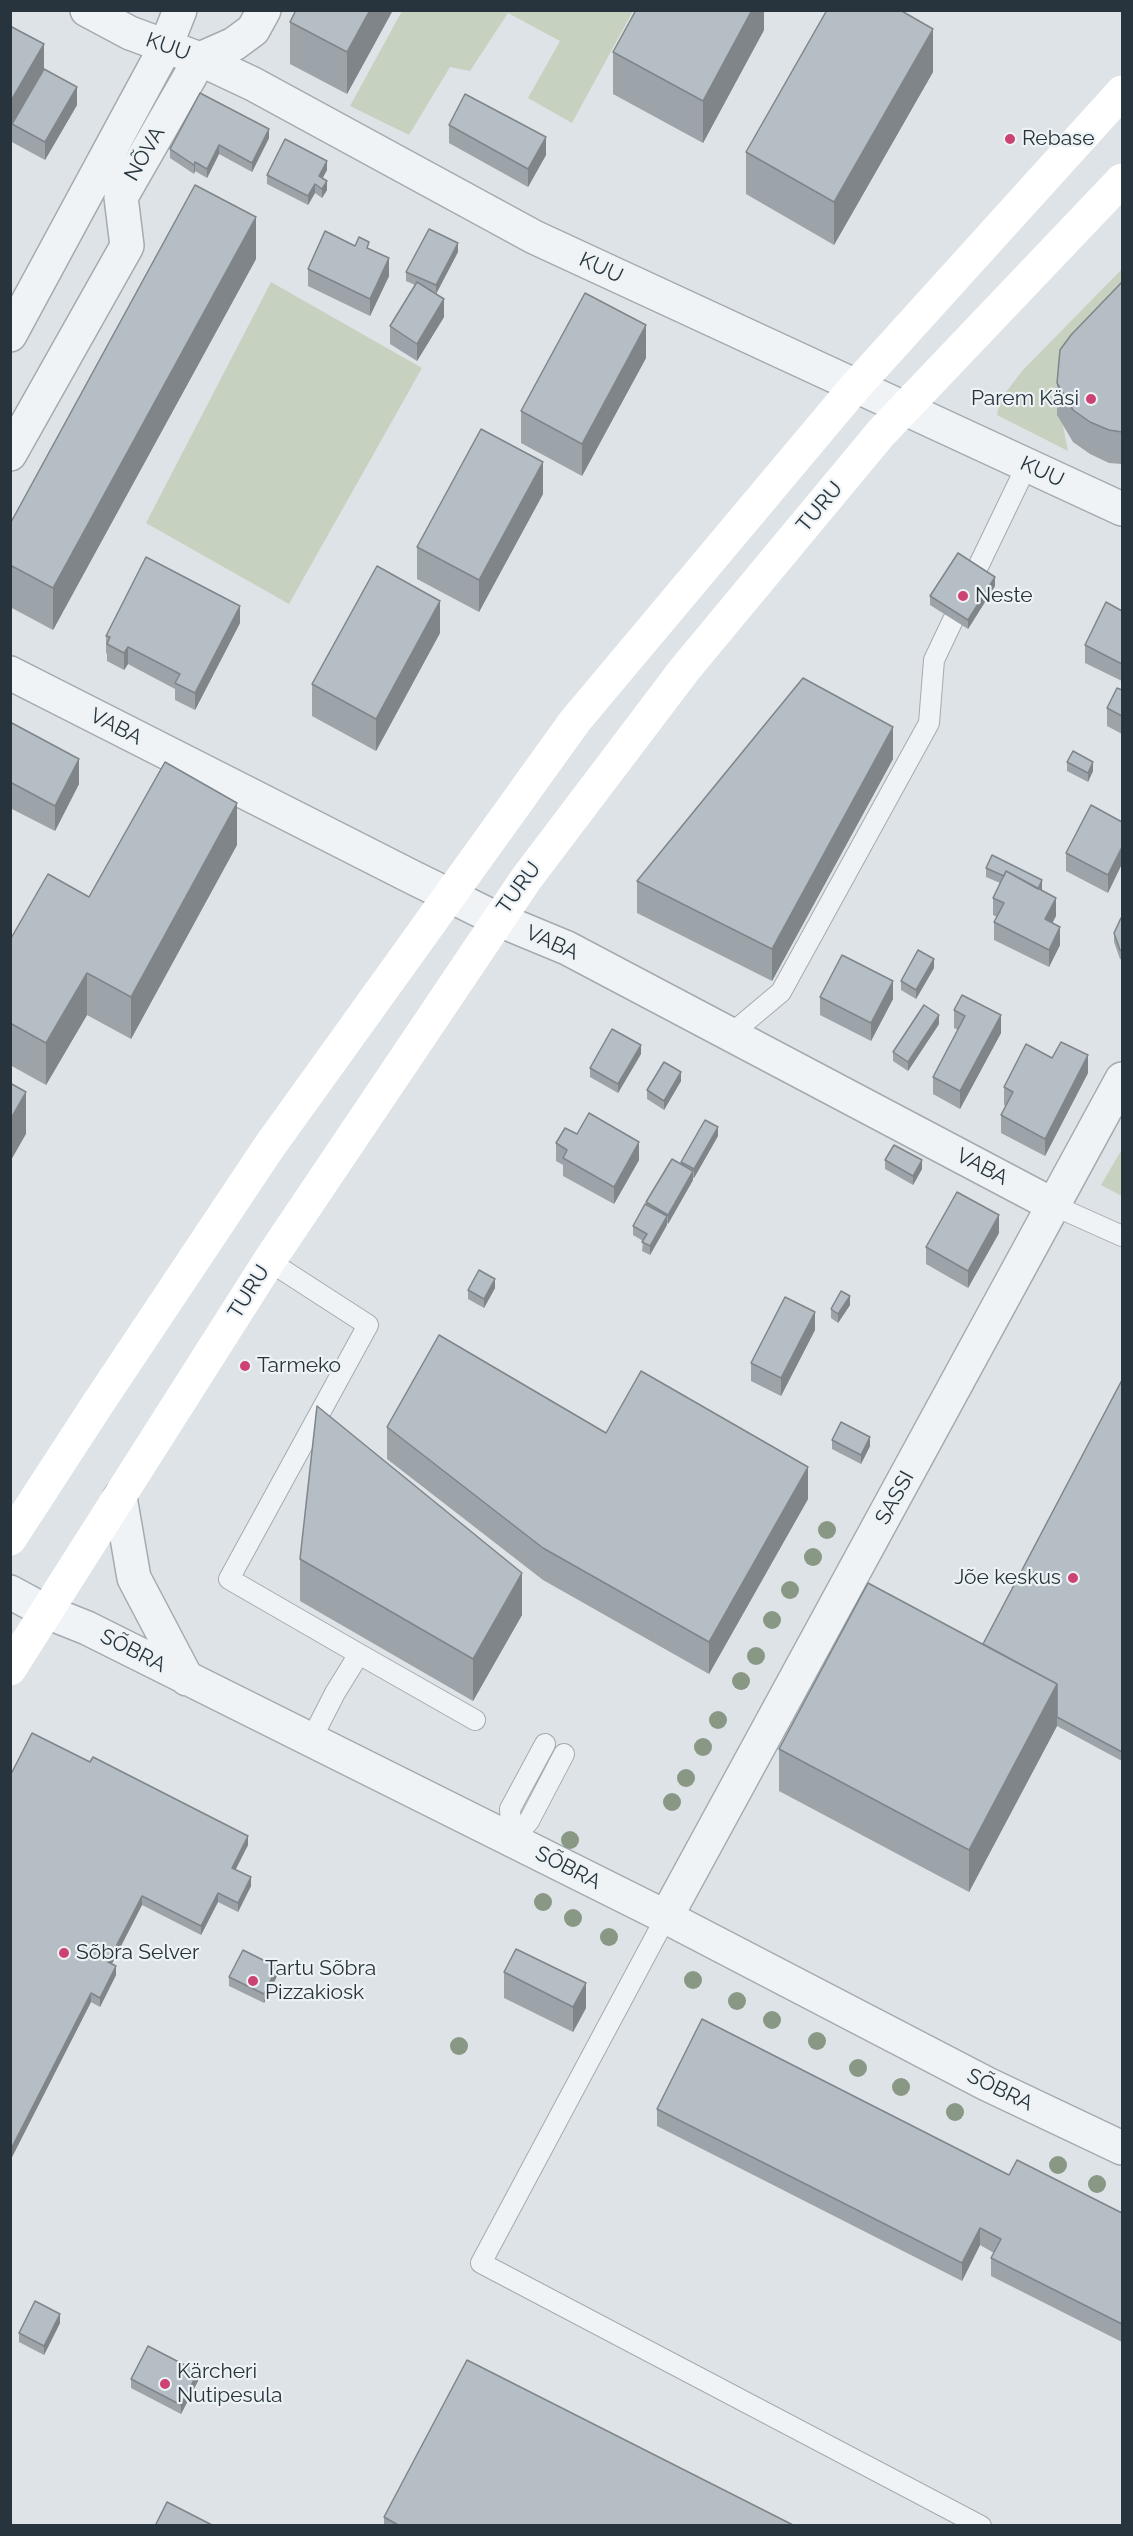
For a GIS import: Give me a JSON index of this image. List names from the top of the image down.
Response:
{
  "streets": {
    "main road": ["TURU"],
    "street": [
      "KUU",
      "NÕVA",
      "VABA",
      "SASSI",
      "SÕBRA"
    ]
  },
  "crossings": [
    ["KUU", "NÕVA"],
    ["KUU", "TURU"],
    ["TURU", "VABA"],
    ["TURU", "SÕBRA"],
    ["VABA", "SASSI"],
    ["SASSI", "SÕBRA"]
  ],
  "places": [
    "Rebase",
    "Parem Käsi",
    "Neste",
    "Tarmeko",
    "Jõe keskus",
    "Sõbra Selver",
    "Tartu Sõbra Pizzakiosk",
    "Kärcheri Nutipesula"
  ]
}
